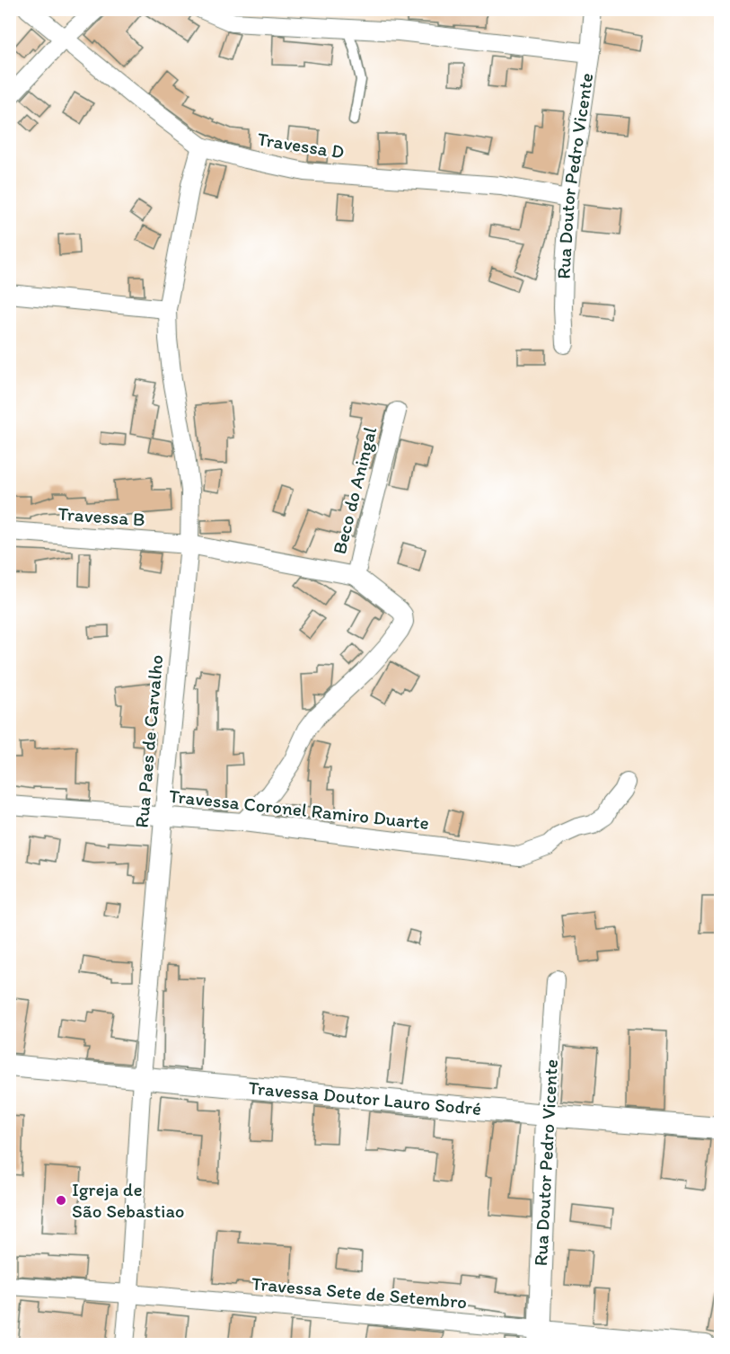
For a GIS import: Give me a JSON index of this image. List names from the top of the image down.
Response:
{
  "streets": {
    "street": [
      "Travessa D",
      "Rua Doutor Pedro Vicente",
      "Beco do Aningal",
      "Travessa B",
      "Rua Paes de Carvalho",
      "Travessa Coronel Ramiro Duarte",
      "Travessa Doutor Lauro Sodré",
      "Travessa Sete de Setembro"
    ]
  },
  "crossings": [
    ["Travessa D", "Rua Doutor Pedro Vicente"],
    ["Travessa D", "Rua Paes de Carvalho"],
    ["Rua Doutor Pedro Vicente", "Travessa Doutor Lauro Sodré"],
    ["Rua Doutor Pedro Vicente", "Travessa Sete de Setembro"],
    ["Beco do Aningal", "Travessa B"],
    ["Beco do Aningal", "Travessa Coronel Ramiro Duarte"],
    ["Travessa B", "Rua Paes de Carvalho"],
    ["Rua Paes de Carvalho", "Travessa Coronel Ramiro Duarte"],
    ["Rua Paes de Carvalho", "Travessa Doutor Lauro Sodré"],
    ["Rua Paes de Carvalho", "Travessa Sete de Setembro"]
  ],
  "places": ["Igreja de São Sebastiao"]
}
